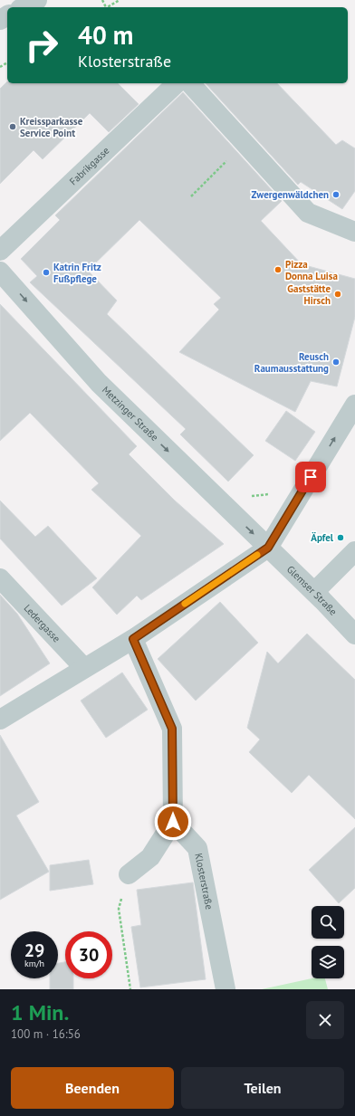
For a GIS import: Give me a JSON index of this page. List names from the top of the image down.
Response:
{
  "streets": {
    "street": [
      "Fabrikgasse",
      "Metzinger Straße",
      "Glemser Straße",
      "Ledergasse",
      "Klosterstraße"
    ]
  },
  "crossings": [
    ["Metzinger Straße", "Glemser Straße"]
  ],
  "one_way": ["Metzinger Straße"],
  "places": [
    "Kreissparkasse Service Point",
    "Zwergenwäldchen",
    "Pizza Donna Luisa",
    "Katrin Fritz Fußpflege",
    "Gaststätte Hirsch",
    "Reusch Raumausstattung",
    "Äpfel"
  ],
  "page": {
    "turn": ["40 m", "Klosterstraße"],
    "speed": "29 km/h",
    "limit": "30",
    "heading": ["1 Min.", "100 m · 16:56"],
    "buttons": ["Beenden", "Teilen"]
  }
}
